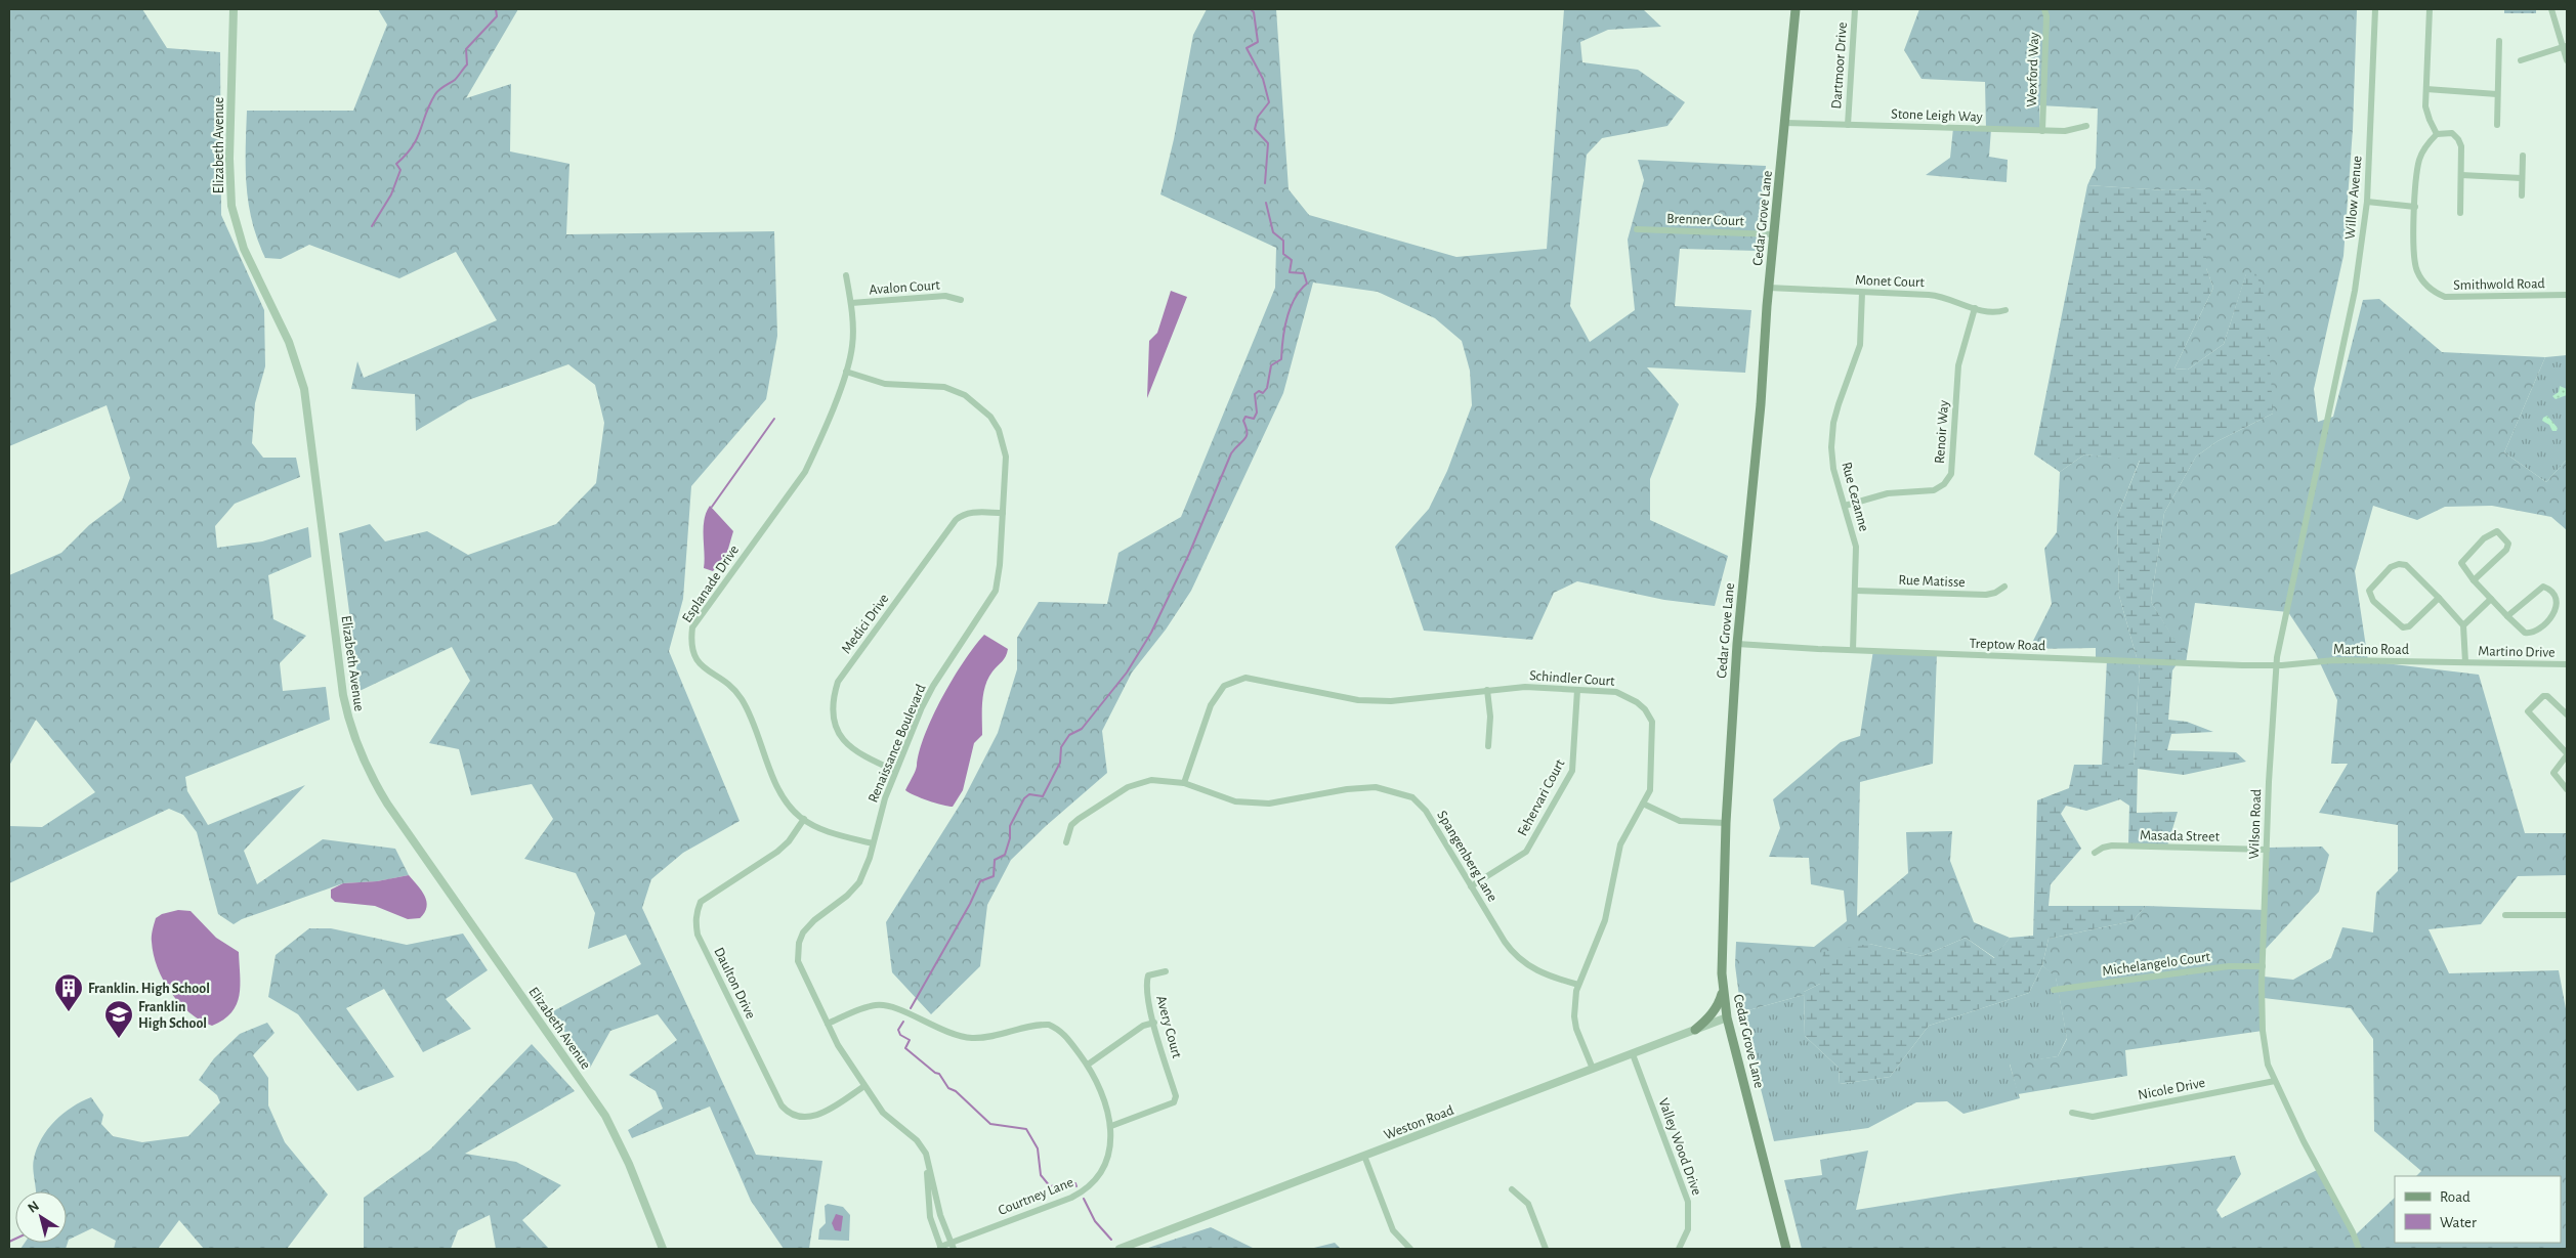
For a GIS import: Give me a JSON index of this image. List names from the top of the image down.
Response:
{
  "streets": {
    "main road": ["Cedar Grove Lane"],
    "street": [
      "Dartmoor Drive",
      "Wexford Way",
      "Stone Leigh Way",
      "Elizabeth Avenue",
      "Willow Avenue",
      "Brenner Court",
      "Monet Court",
      "Smithwold Road",
      "Avalon Court",
      "Renoir Way",
      "Rue Cezanne",
      "Rue Matisse",
      "Esplanade Drive",
      "Medici Drive",
      "Treptow Road",
      "Martino Road",
      "Martino Drive",
      "Schindler Court",
      "Renaissance Boulevard",
      "Fehervari Court",
      "Wilson Road",
      "Masada Street",
      "Spangenberg Lane",
      "Michelangelo Court",
      "Daulton Drive",
      "Avery Court",
      "Nicole Drive",
      "Weston Road",
      "Valley Wood Drive",
      "Courtney Lane"
    ]
  },
  "crossings": [
    ["Dartmoor Drive", "Stone Leigh Way"],
    ["Wexford Way", "Stone Leigh Way"],
    ["Stone Leigh Way", "Cedar Grove Lane"],
    ["Willow Avenue", "Wilson Road"],
    ["Cedar Grove Lane", "Brenner Court"],
    ["Cedar Grove Lane", "Monet Court"],
    ["Cedar Grove Lane", "Treptow Road"],
    ["Cedar Grove Lane", "Weston Road"],
    ["Monet Court", "Renoir Way"],
    ["Monet Court", "Rue Cezanne"],
    ["Avalon Court", "Esplanade Drive"],
    ["Renoir Way", "Rue Cezanne"],
    ["Rue Cezanne", "Rue Matisse"],
    ["Rue Cezanne", "Treptow Road"],
    ["Esplanade Drive", "Renaissance Boulevard"],
    ["Esplanade Drive", "Daulton Drive"],
    ["Medici Drive", "Renaissance Boulevard"],
    ["Treptow Road", "Martino Road"],
    ["Treptow Road", "Wilson Road"],
    ["Martino Road", "Martino Drive"],
    ["Martino Road", "Wilson Road"],
    ["Schindler Court", "Fehervari Court"],
    ["Schindler Court", "Spangenberg Lane"],
    ["Schindler Court", "Weston Road"],
    ["Renaissance Boulevard", "Daulton Drive"],
    ["Renaissance Boulevard", "Courtney Lane"],
    ["Fehervari Court", "Spangenberg Lane"],
    ["Wilson Road", "Masada Street"],
    ["Wilson Road", "Michelangelo Court"],
    ["Wilson Road", "Nicole Drive"],
    ["Avery Court", "Courtney Lane"],
    ["Weston Road", "Valley Wood Drive"]
  ],
  "places": {
    "building": ["Franklin. High School"],
    "school or university": ["Franklin High School"]
  },
  "legend": ["Road", "Water"],
  "north": "top left"
}
